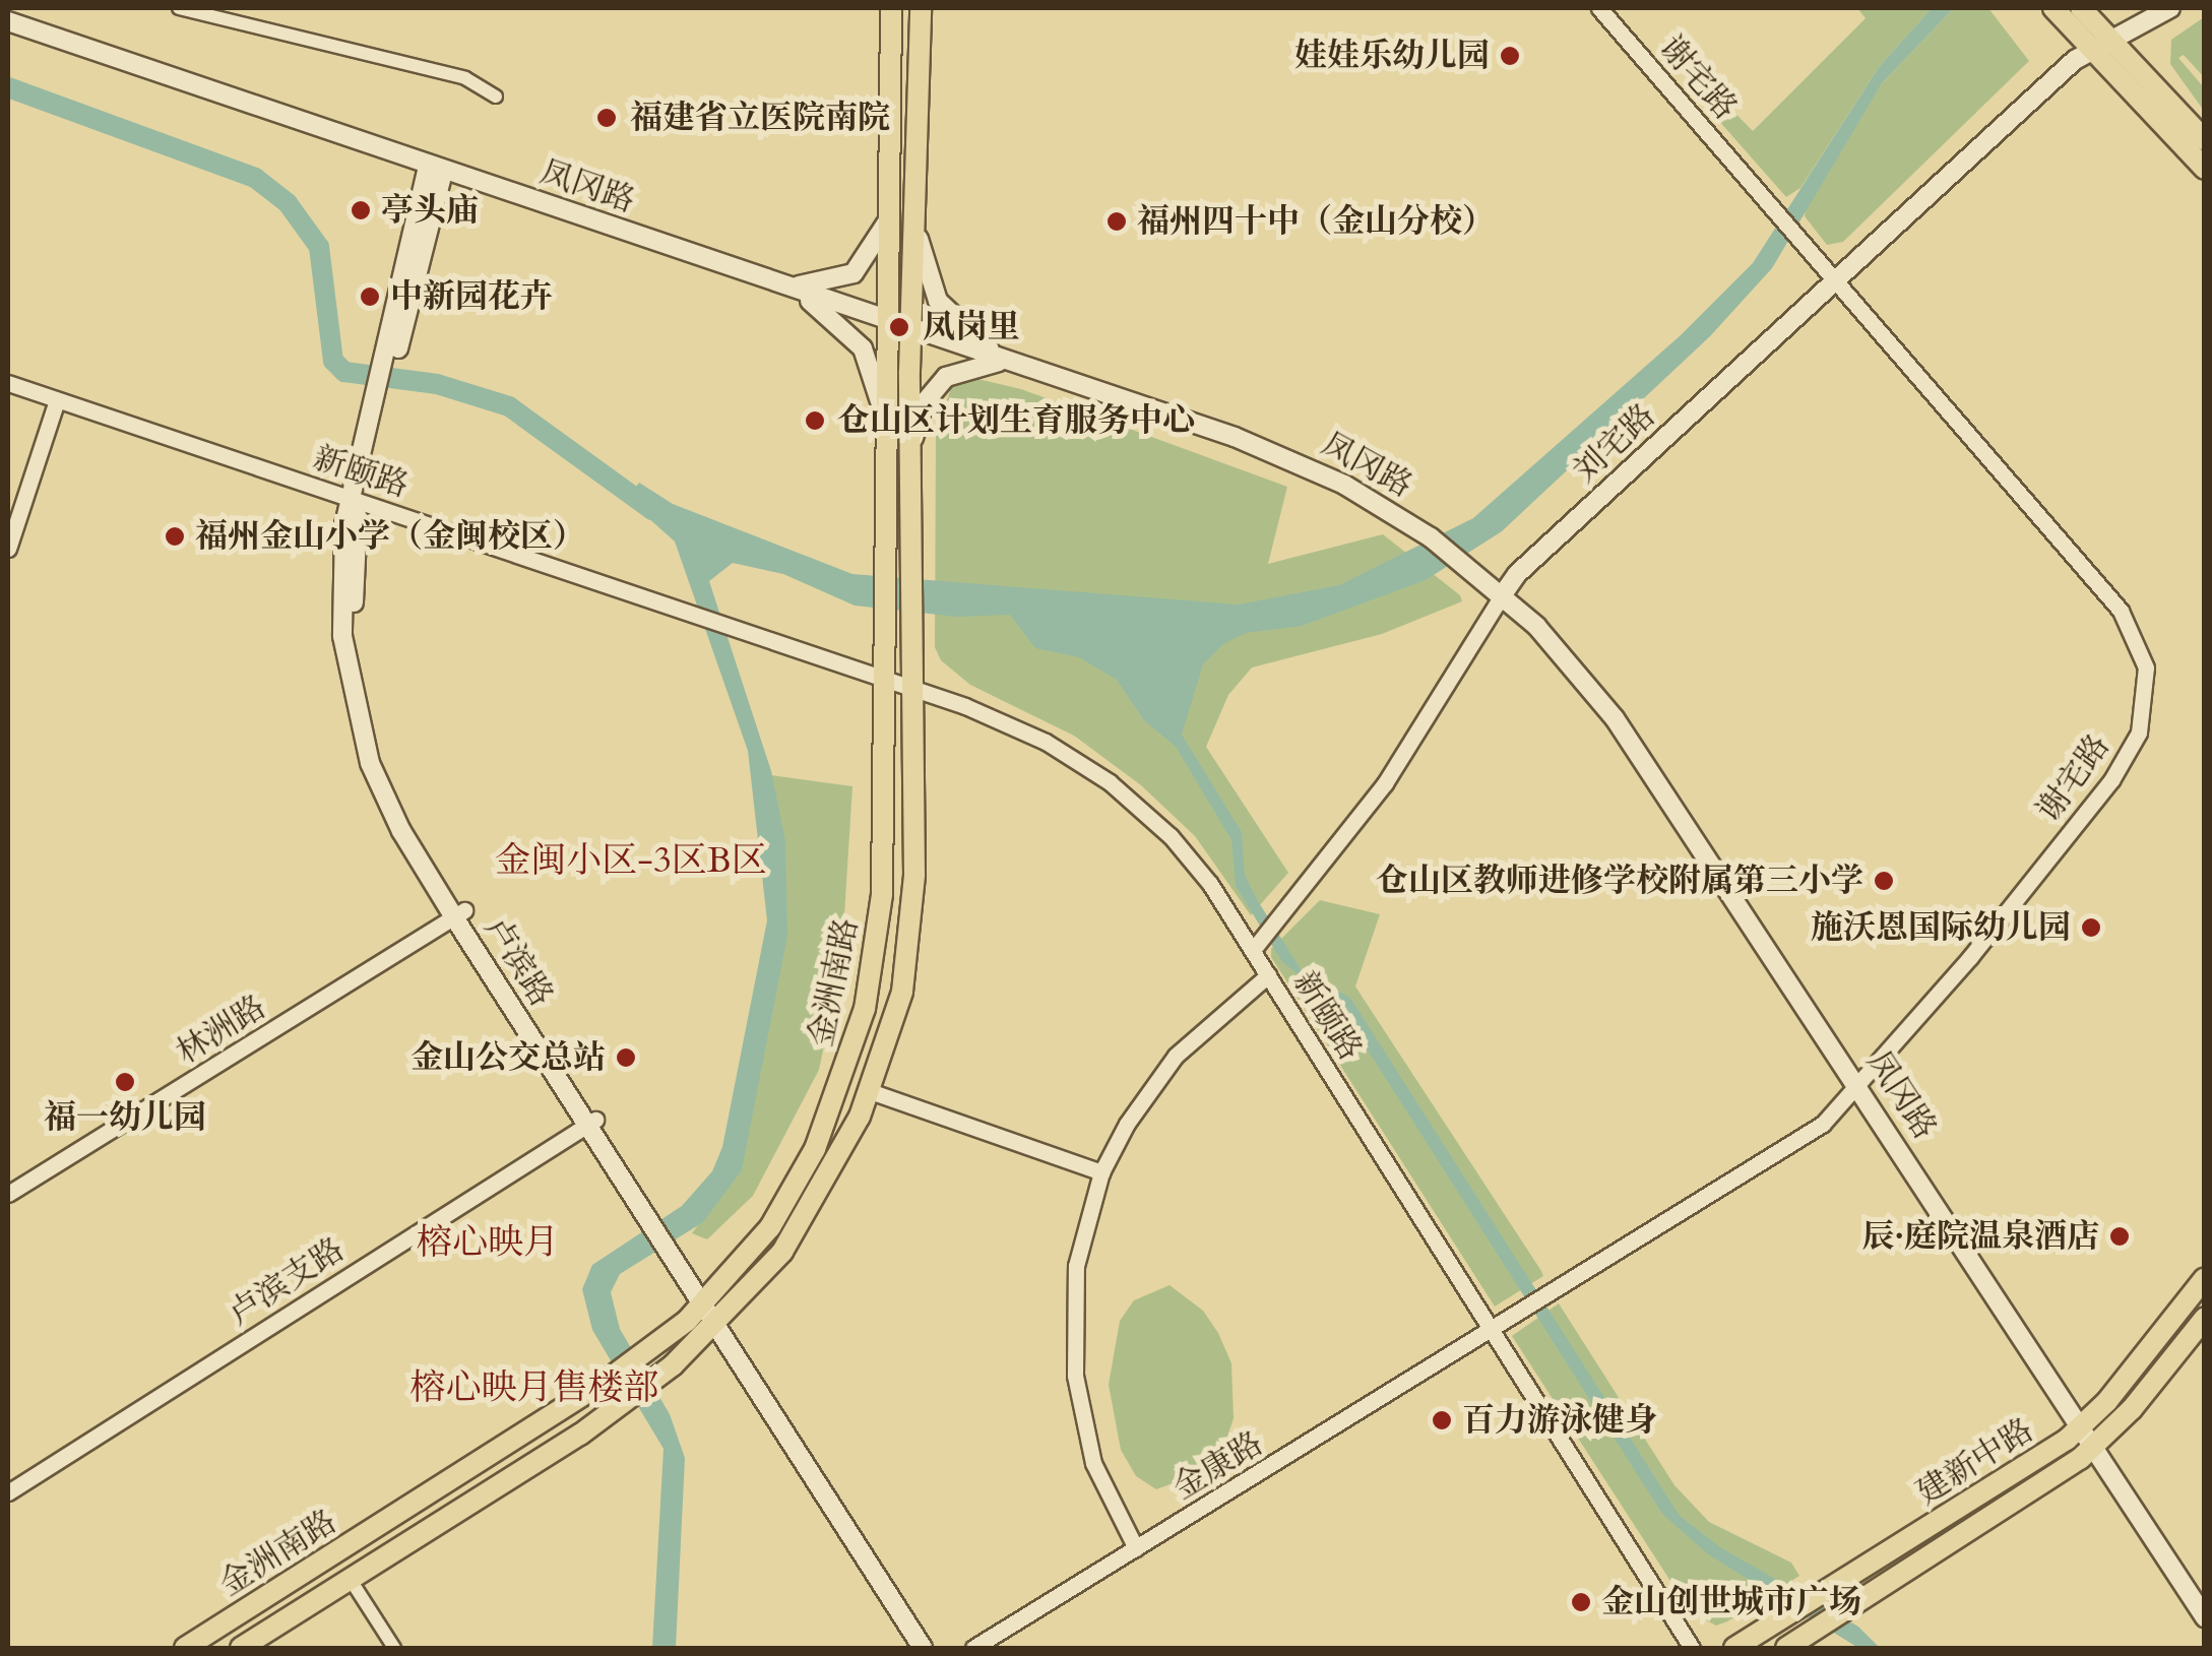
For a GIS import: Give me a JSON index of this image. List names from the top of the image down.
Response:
{
  "streets": {
    "main road": [
      "凤冈路",
      "刘宅路",
      "卢滨路",
      "金洲南路",
      "建新中路"
    ],
    "street": [
      "谢宅路",
      "新颐路",
      "林洲路",
      "卢滨支路",
      "金康路"
    ]
  },
  "crossings": [
    ["谢宅路", "凤冈路"],
    ["谢宅路", "刘宅路"],
    ["谢宅路", "新颐路"],
    ["谢宅路", "金康路"],
    ["凤冈路", "刘宅路"],
    ["凤冈路", "卢滨路"],
    ["凤冈路", "金洲南路"],
    ["凤冈路", "建新中路"],
    ["刘宅路", "新颐路"],
    ["新颐路", "卢滨路"],
    ["新颐路", "金洲南路"],
    ["新颐路", "金康路"],
    ["卢滨路", "金洲南路"],
    ["卢滨路", "林洲路"],
    ["卢滨路", "卢滨支路"]
  ],
  "districts": ["金闽小区-3区B区", "榕心映月", "榕心映月售楼部"],
  "places": [
    "娃娃乐幼儿园",
    "福建省立医院南院",
    "亭头庙",
    "福州四十中（金山分校）",
    "中新园花卉",
    "凤岗里",
    "仓山区计划生育服务中心",
    "福州金山小学（金闽校区）",
    "仓山区教师进修学校附属第三小学",
    "施沃恩国际幼儿园",
    "金山公交总站",
    "福一幼儿园",
    "辰·庭院温泉酒店",
    "百力游泳健身",
    "金山创世城市广场"
  ]
}
